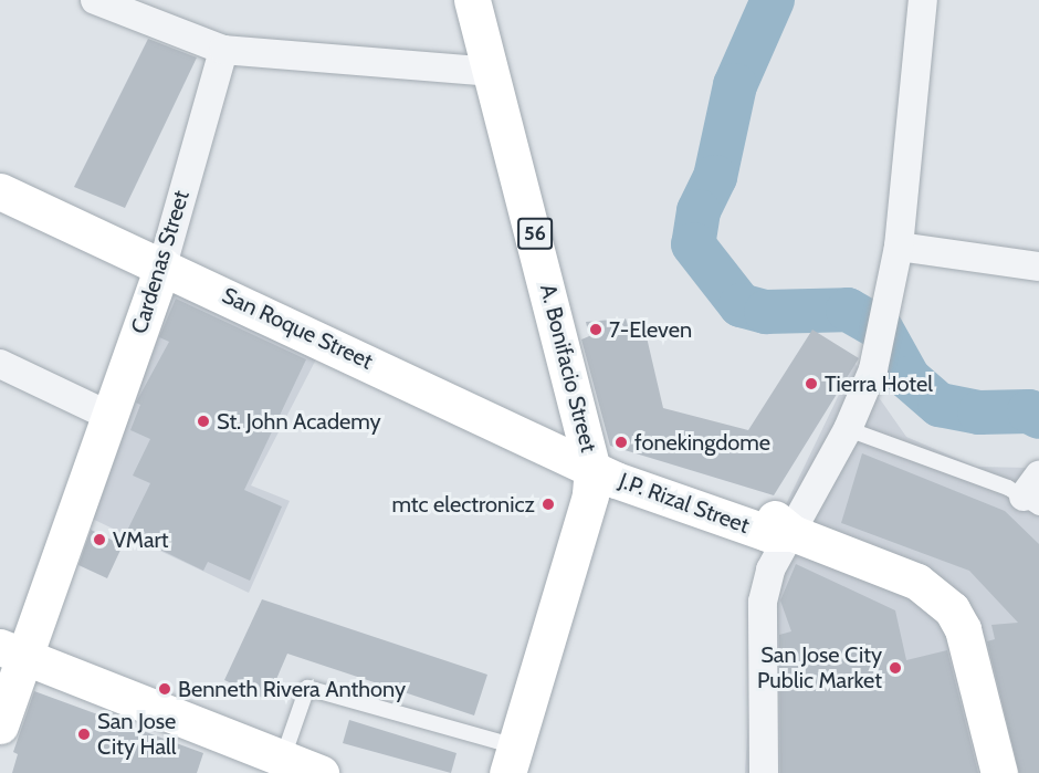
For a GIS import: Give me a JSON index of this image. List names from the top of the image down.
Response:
{
  "streets": {
    "main road": [
      "56",
      "Cardenas Street",
      "San Roque Street",
      "A. Bonifacio Street",
      "J.P. Rizal Street"
    ]
  },
  "crossings": [
    ["Cardenas Street", "San Roque Street"],
    ["San Roque Street", "A. Bonifacio Street"],
    ["San Roque Street", "J.P. Rizal Street"],
    ["A. Bonifacio Street", "J.P. Rizal Street"]
  ],
  "places": [
    "7-Eleven",
    "Tierra Hotel",
    "St. John Academy",
    "fonekingdome",
    "mtc electronicz",
    "VMart",
    "San Jose City Public Market",
    "Benneth Rivera Anthony",
    "San Jose City Hall"
  ]
}
